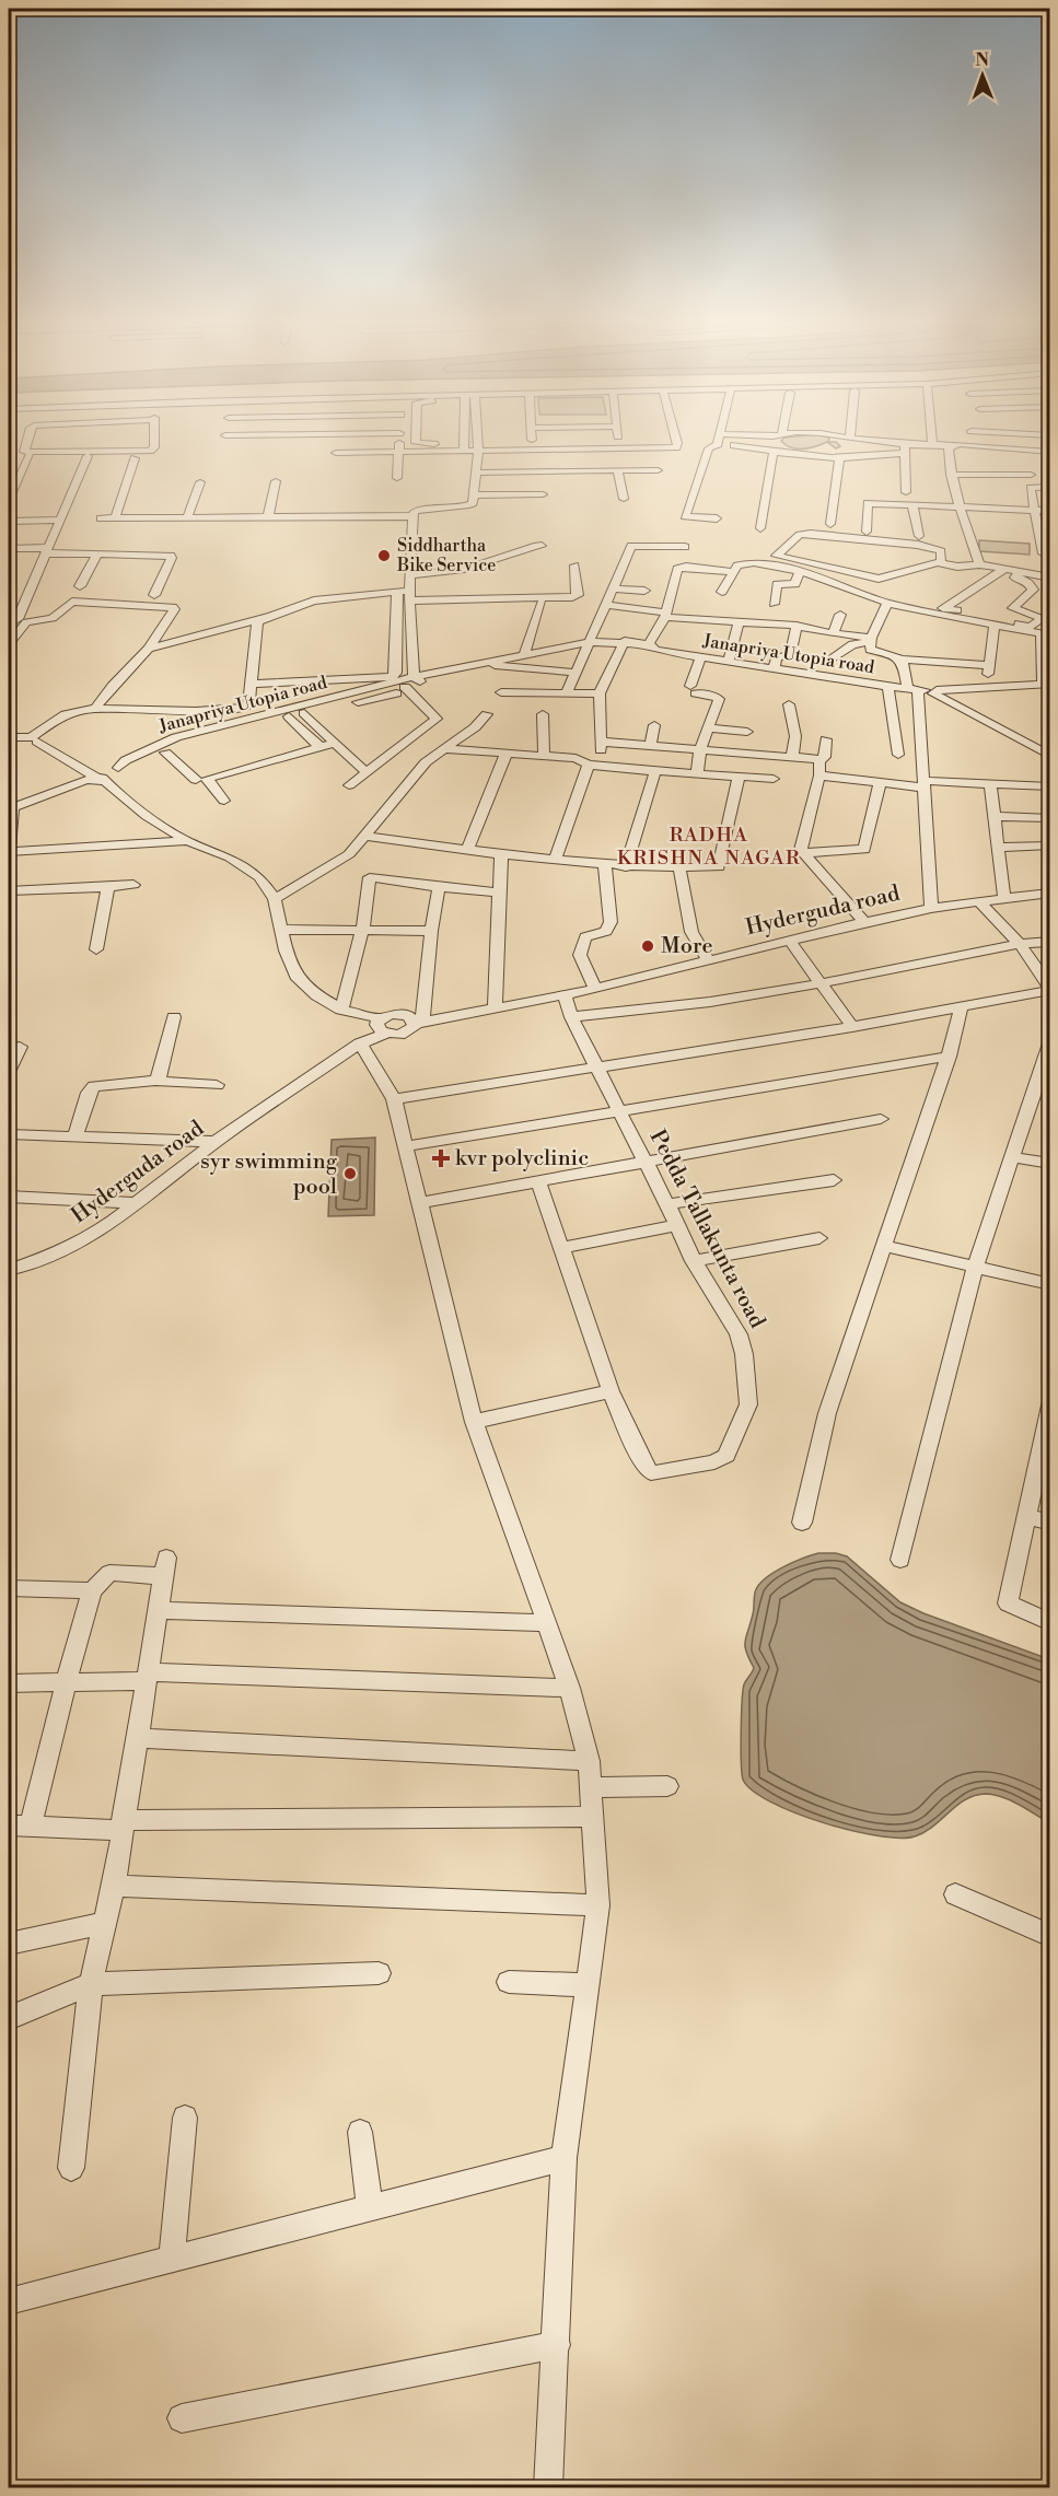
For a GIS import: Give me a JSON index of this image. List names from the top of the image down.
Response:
{
  "streets": {
    "street": ["Janapriya Utopia road", "Hyderguda road", "Pedda Tallakunta road"]
  },
  "crossings": [
    ["Hyderguda road", "Pedda Tallakunta road"]
  ],
  "districts": ["RADHA KRISHNA NAGAR"],
  "places": {
    "other": ["Siddhartha Bike Service", "More", "syr swimming pool"],
    "health": ["kvr polyclinic"]
  },
  "north": "top"
}
